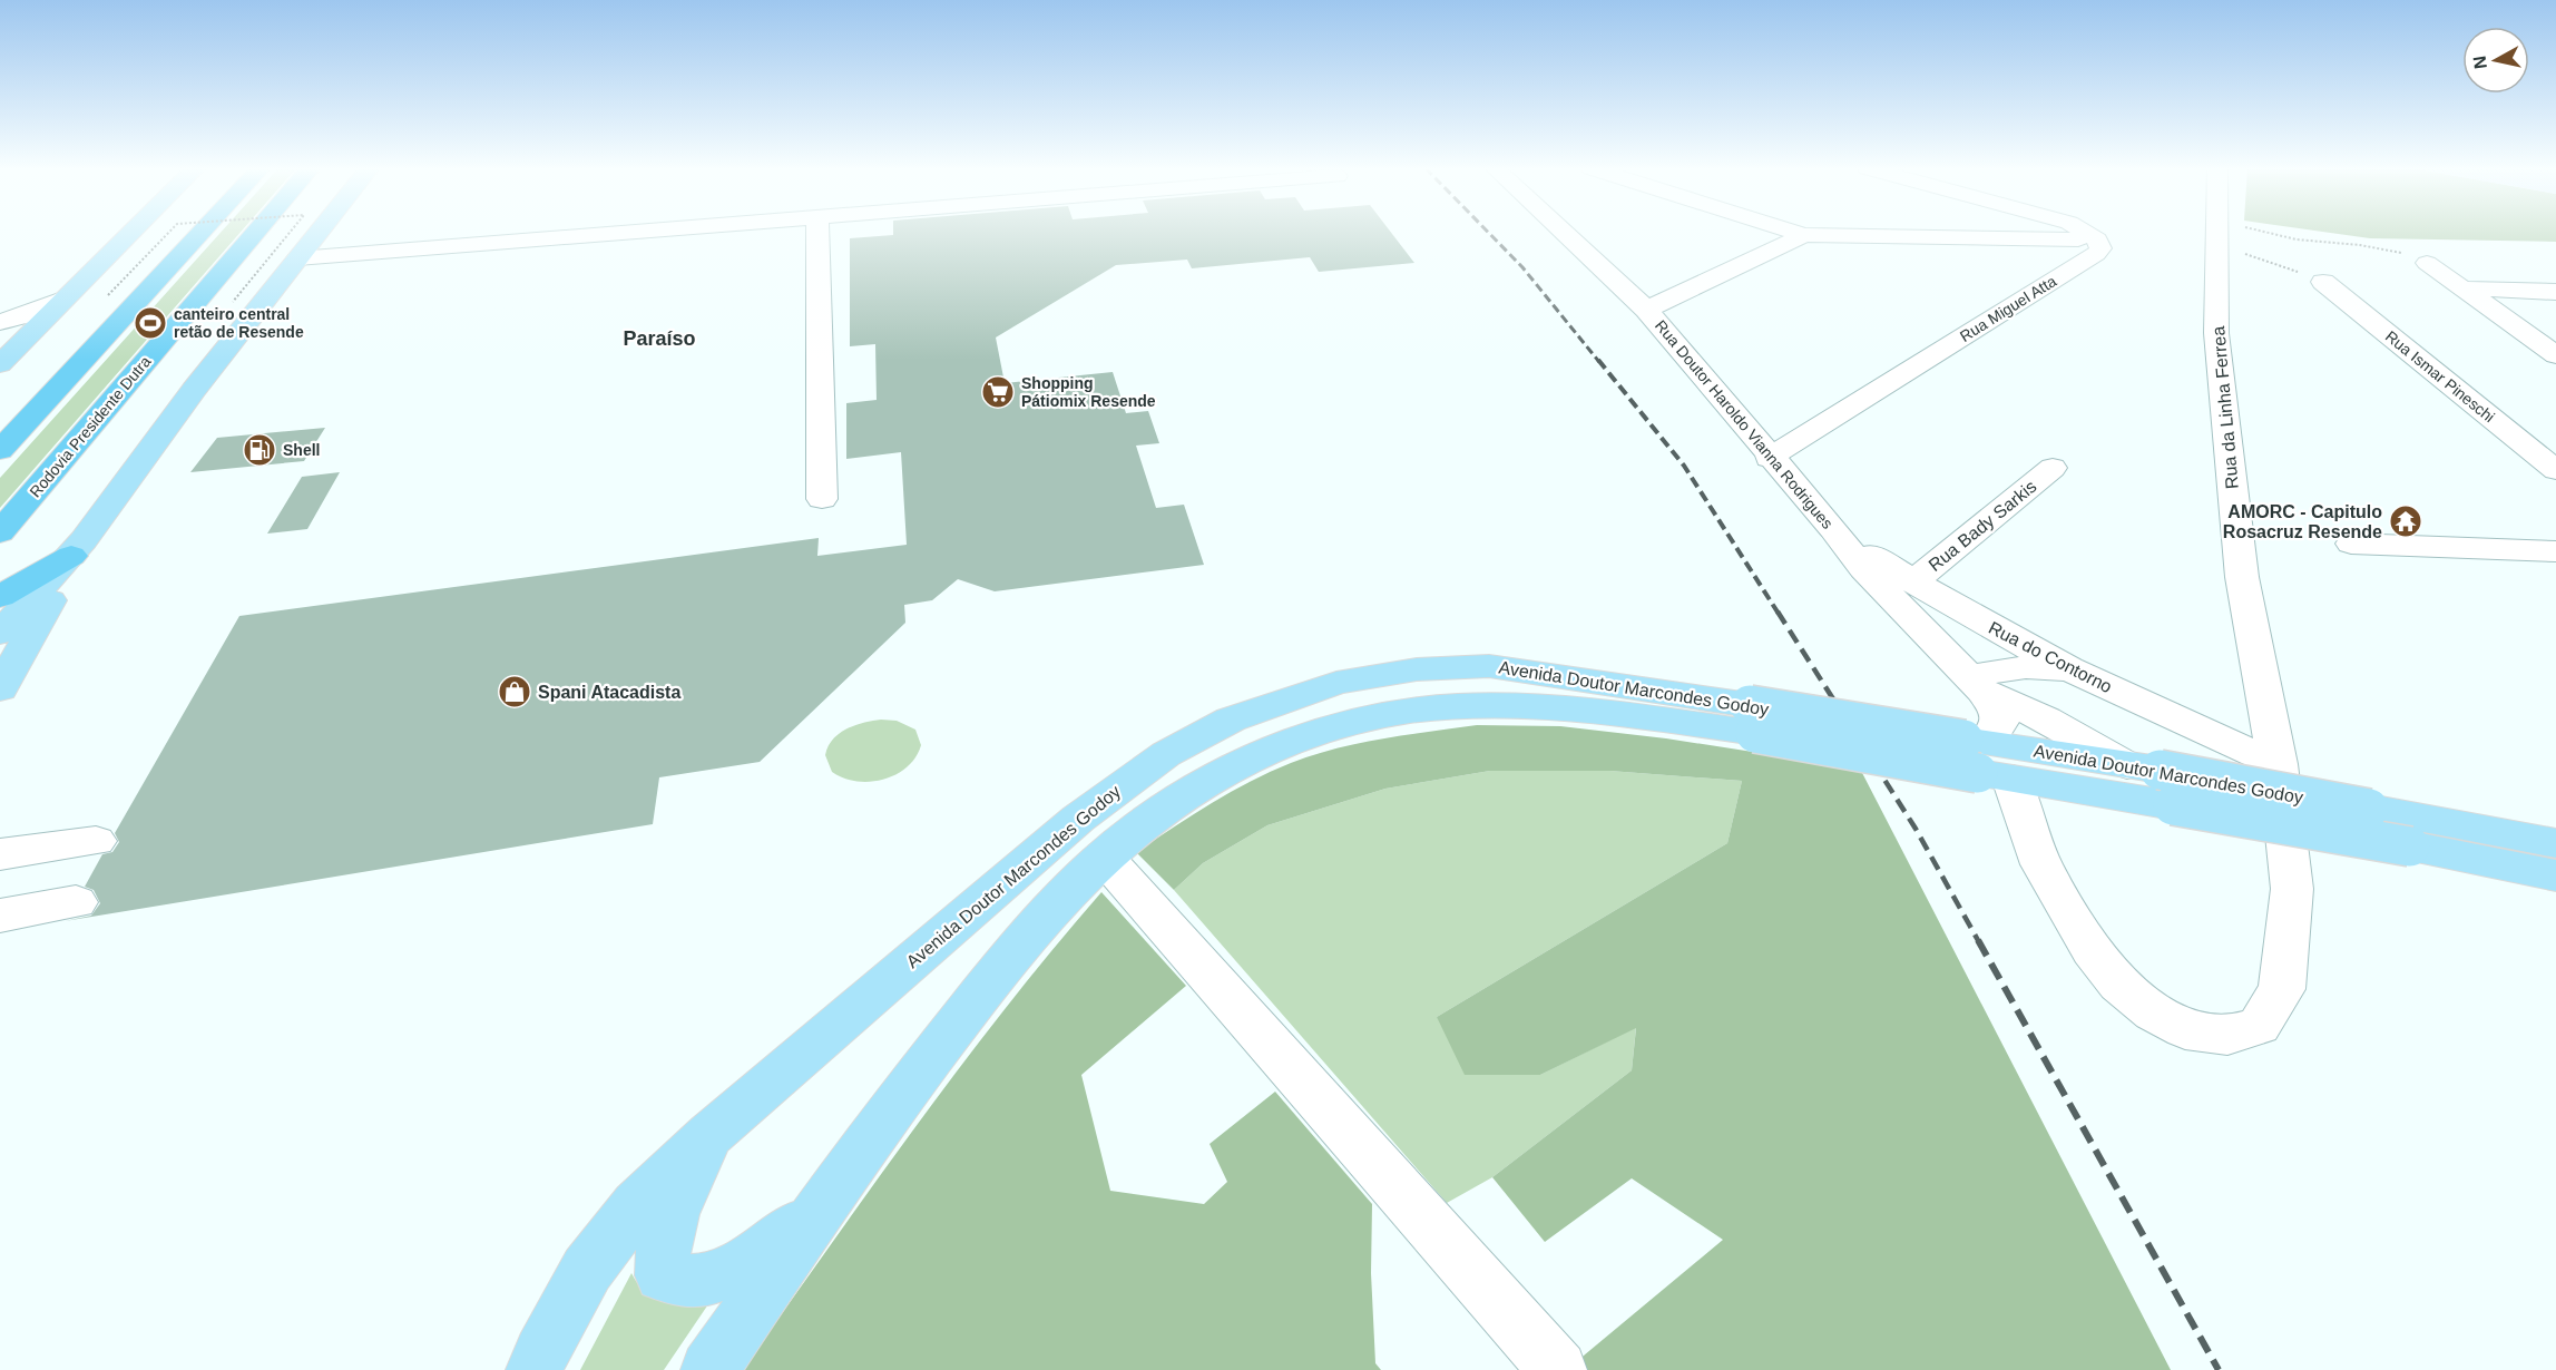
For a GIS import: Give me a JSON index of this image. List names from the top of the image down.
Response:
{
  "streets": {
    "highway": ["Rodovia Presidente Dutra"],
    "main road": ["Avenida Doutor Marcondes Godoy"],
    "street": [
      "Rua Miguel Atta",
      "Rua Ismar Pineschi",
      "Rua da Linha Ferrea",
      "Rua Doutor Haroldo Vianna Rodrigues",
      "Rua Bady Sarkis",
      "Rua do Contorno"
    ]
  },
  "crossings": [
    ["Rua Miguel Atta", "Rua Doutor Haroldo Vianna Rodrigues"],
    ["Rua da Linha Ferrea", "Rua do Contorno"],
    ["Rua da Linha Ferrea", "Avenida Doutor Marcondes Godoy"],
    ["Rua Doutor Haroldo Vianna Rodrigues", "Rua do Contorno"],
    ["Rua Bady Sarkis", "Rua do Contorno"]
  ],
  "districts": ["Paraíso"],
  "places": {
    "sports": ["canteiro central retão de Resende"],
    "supermarket": ["Shopping Pátiomix Resende"],
    "fuel station": ["Shell"],
    "temple": ["AMORC - Capitulo Rosacruz Resende"],
    "shop": ["Spani Atacadista"]
  },
  "north": "left"
}
